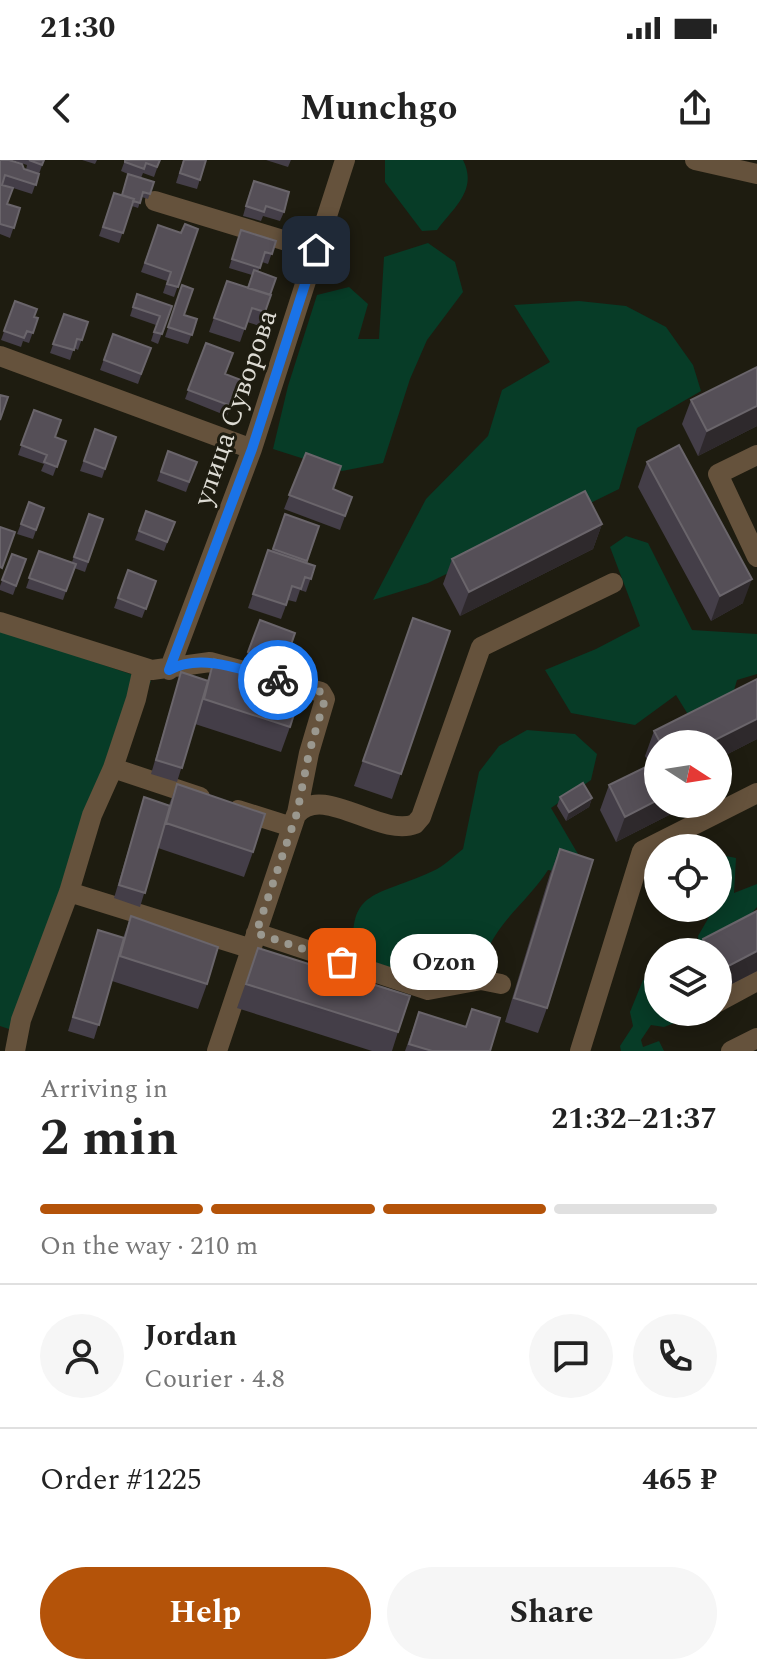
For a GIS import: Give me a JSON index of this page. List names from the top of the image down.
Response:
{
  "streets": {
    "street": ["улица Суворова"]
  },
  "places": ["Ozon"],
  "north": "right",
  "page": {
    "status": "21:30",
    "header": "Munchgo",
    "bubble": "Ozon",
    "heading": ["2 min", "Arriving in", "21:32–21:37"],
    "panel": [
      "Jordan",
      "Courier · 4.8",
      "Order #1225",
      "465 ₽"
    ],
    "bar": "On the way · 210 m",
    "buttons": ["Help", "Share"]
  }
}
